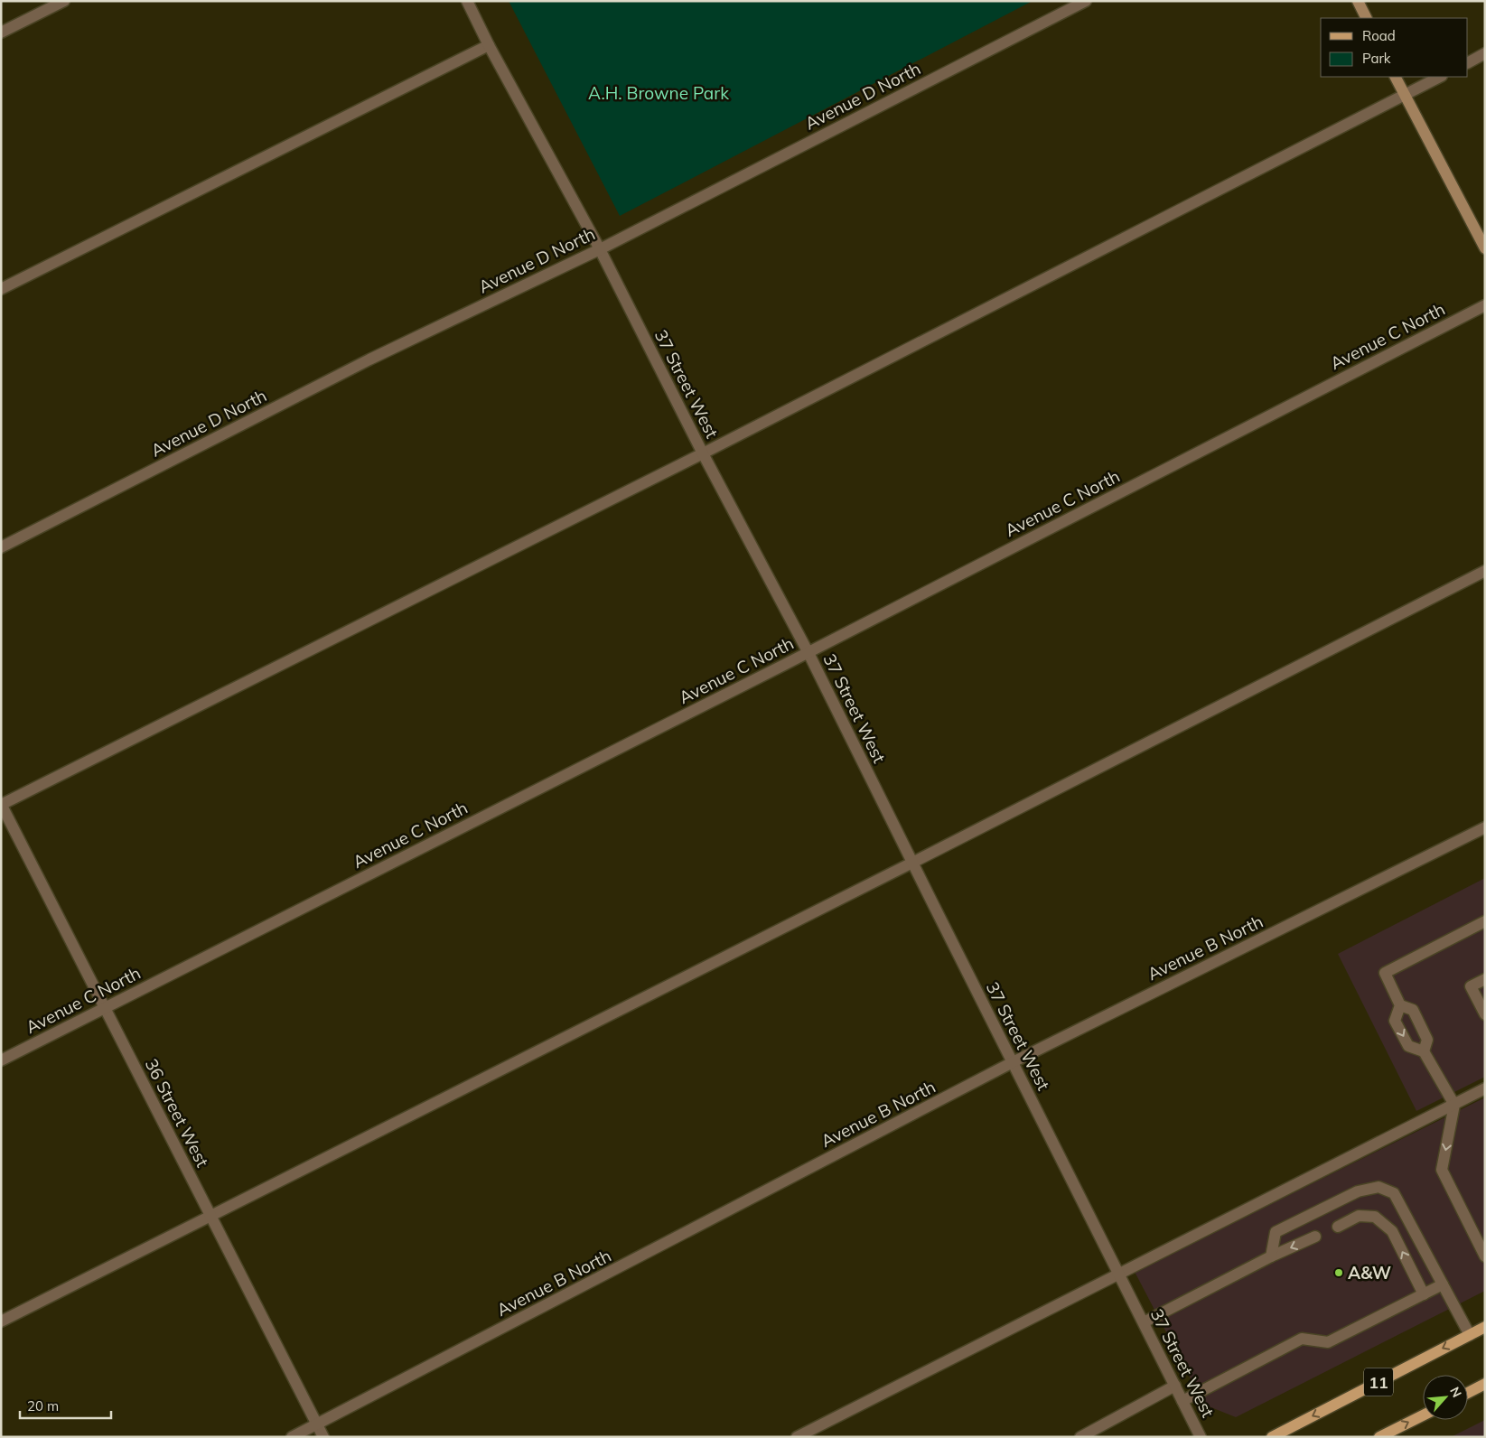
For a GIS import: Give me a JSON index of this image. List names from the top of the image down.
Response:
{
  "streets": {
    "main road": ["11"],
    "street": [
      "Avenue D North",
      "Avenue C North",
      "37 Street West",
      "Avenue B North",
      "36 Street West"
    ]
  },
  "crossings": [
    ["Avenue D North", "37 Street West"],
    ["Avenue C North", "37 Street West"],
    ["Avenue C North", "36 Street West"],
    ["37 Street West", "Avenue B North"],
    ["Avenue B North", "36 Street West"]
  ],
  "parks": ["A.H. Browne Park"],
  "places": ["A&W"],
  "legend": ["Road", "Park"],
  "scale_bar": "20 m",
  "north": "top right"
}
